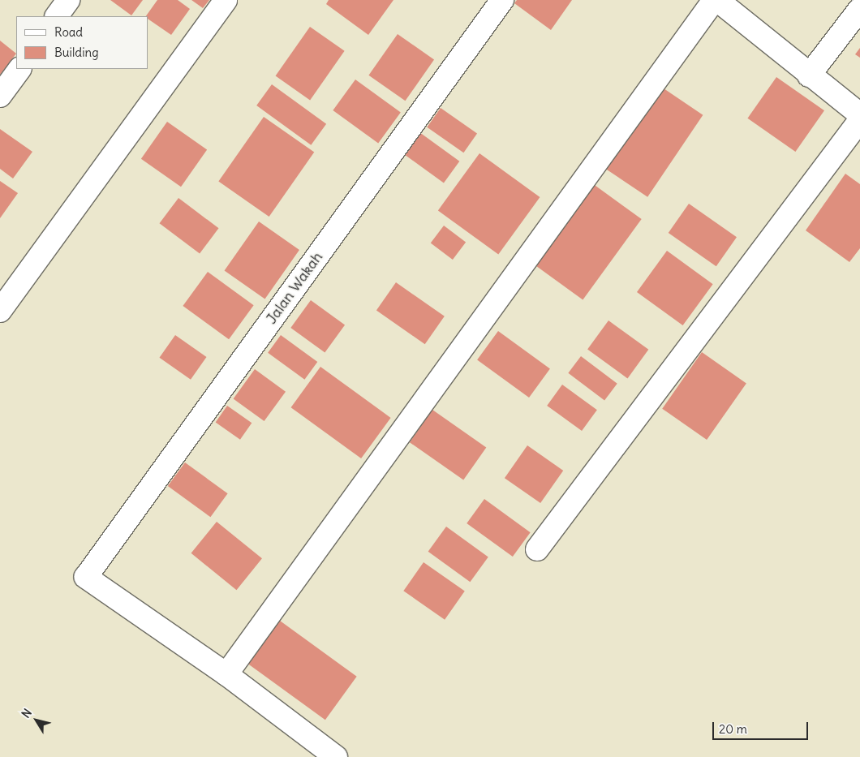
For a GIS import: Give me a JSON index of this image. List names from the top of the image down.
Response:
{
  "streets": {
    "street": ["Jalan Wakah"]
  },
  "legend": ["Road", "Building"],
  "scale_bar": "20 m",
  "north": "top left"
}
